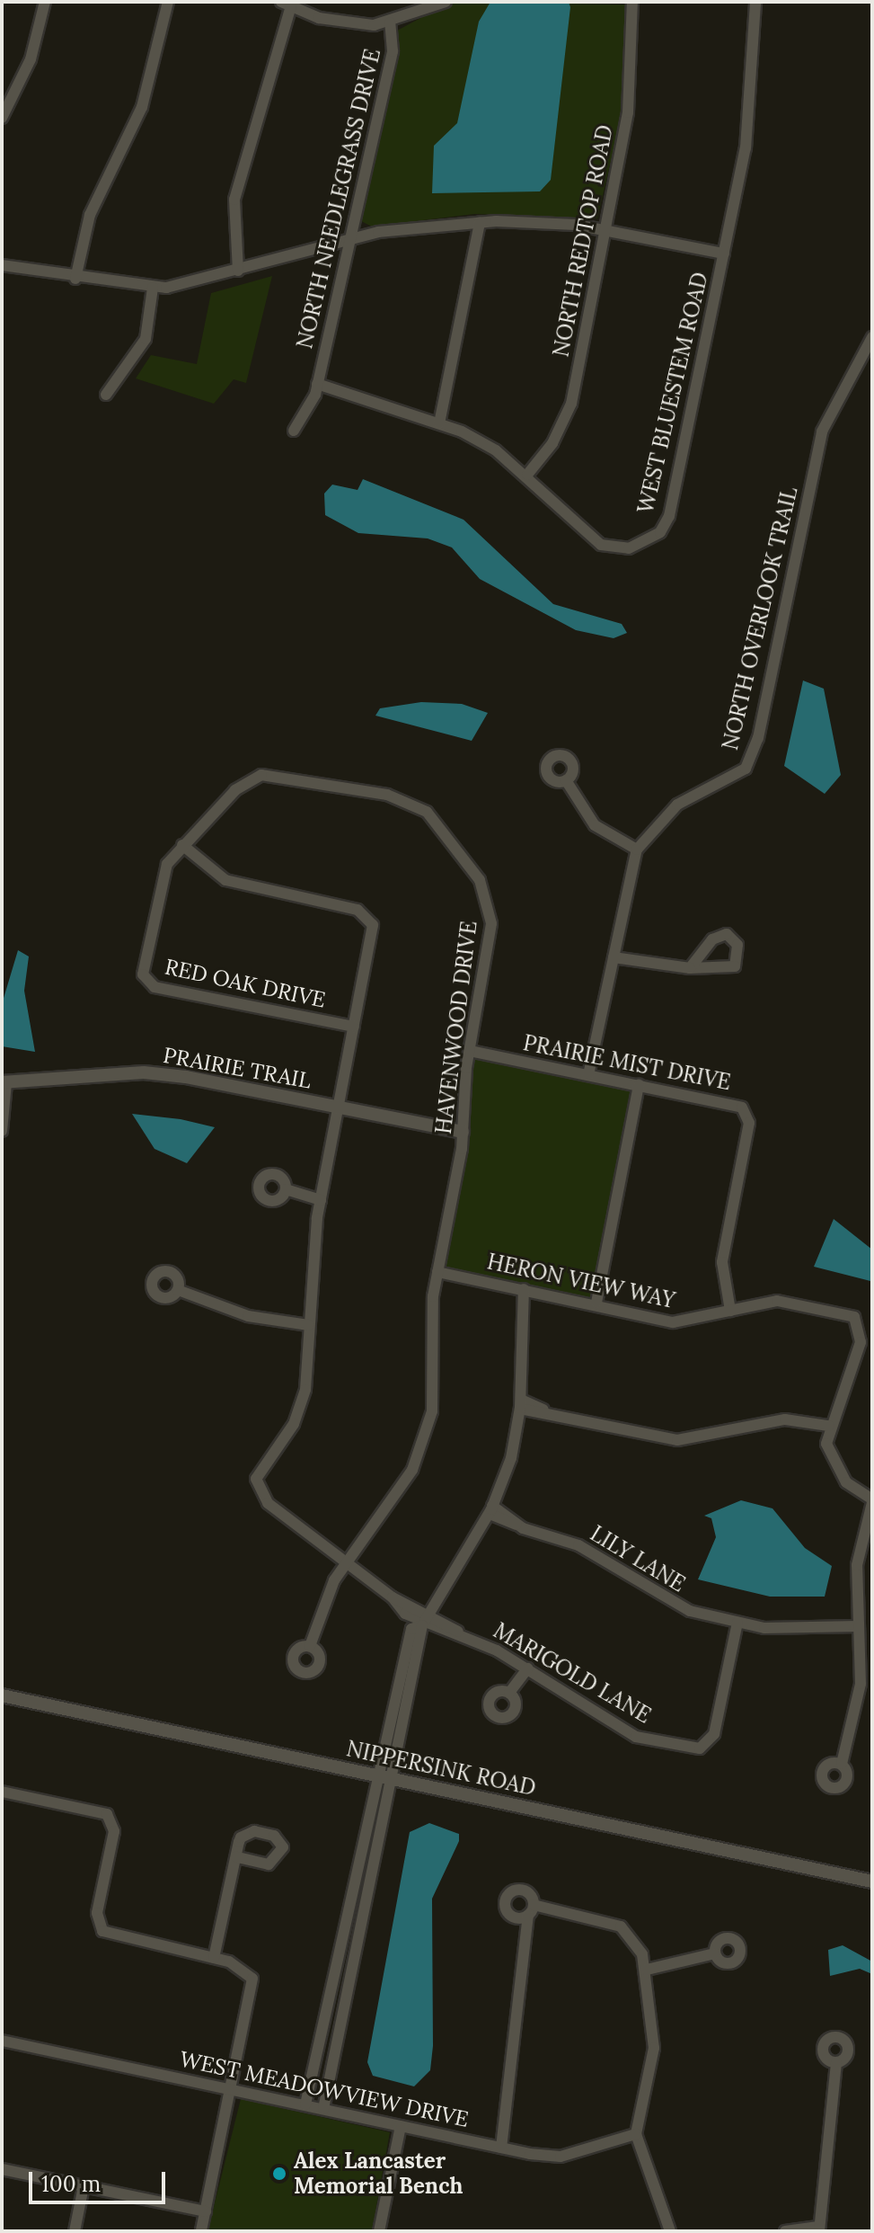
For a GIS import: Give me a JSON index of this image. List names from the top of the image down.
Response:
{
  "streets": {
    "street": [
      "NORTH NEEDLEGRASS DRIVE",
      "NORTH REDTOP ROAD",
      "WEST BLUESTEM ROAD",
      "NORTH OVERLOOK TRAIL",
      "RED OAK DRIVE",
      "HAVENWOOD DRIVE",
      "PRAIRIE MIST DRIVE",
      "PRAIRIE TRAIL",
      "HERON VIEW WAY",
      "LILY LANE",
      "MARIGOLD LANE",
      "NIPPERSINK ROAD",
      "WEST MEADOWVIEW DRIVE"
    ]
  },
  "crossings": [
    ["NORTH NEEDLEGRASS DRIVE", "WEST BLUESTEM ROAD"],
    ["NORTH REDTOP ROAD", "WEST BLUESTEM ROAD"],
    ["NORTH OVERLOOK TRAIL", "PRAIRIE MIST DRIVE"],
    ["RED OAK DRIVE", "HAVENWOOD DRIVE"],
    ["HAVENWOOD DRIVE", "PRAIRIE MIST DRIVE"],
    ["HAVENWOOD DRIVE", "PRAIRIE TRAIL"],
    ["HAVENWOOD DRIVE", "HERON VIEW WAY"],
    ["HAVENWOOD DRIVE", "MARIGOLD LANE"],
    ["PRAIRIE MIST DRIVE", "HERON VIEW WAY"],
    ["LILY LANE", "MARIGOLD LANE"]
  ],
  "places": ["Alex Lancaster Memorial Bench"],
  "scale_bar": "100 m"
}
